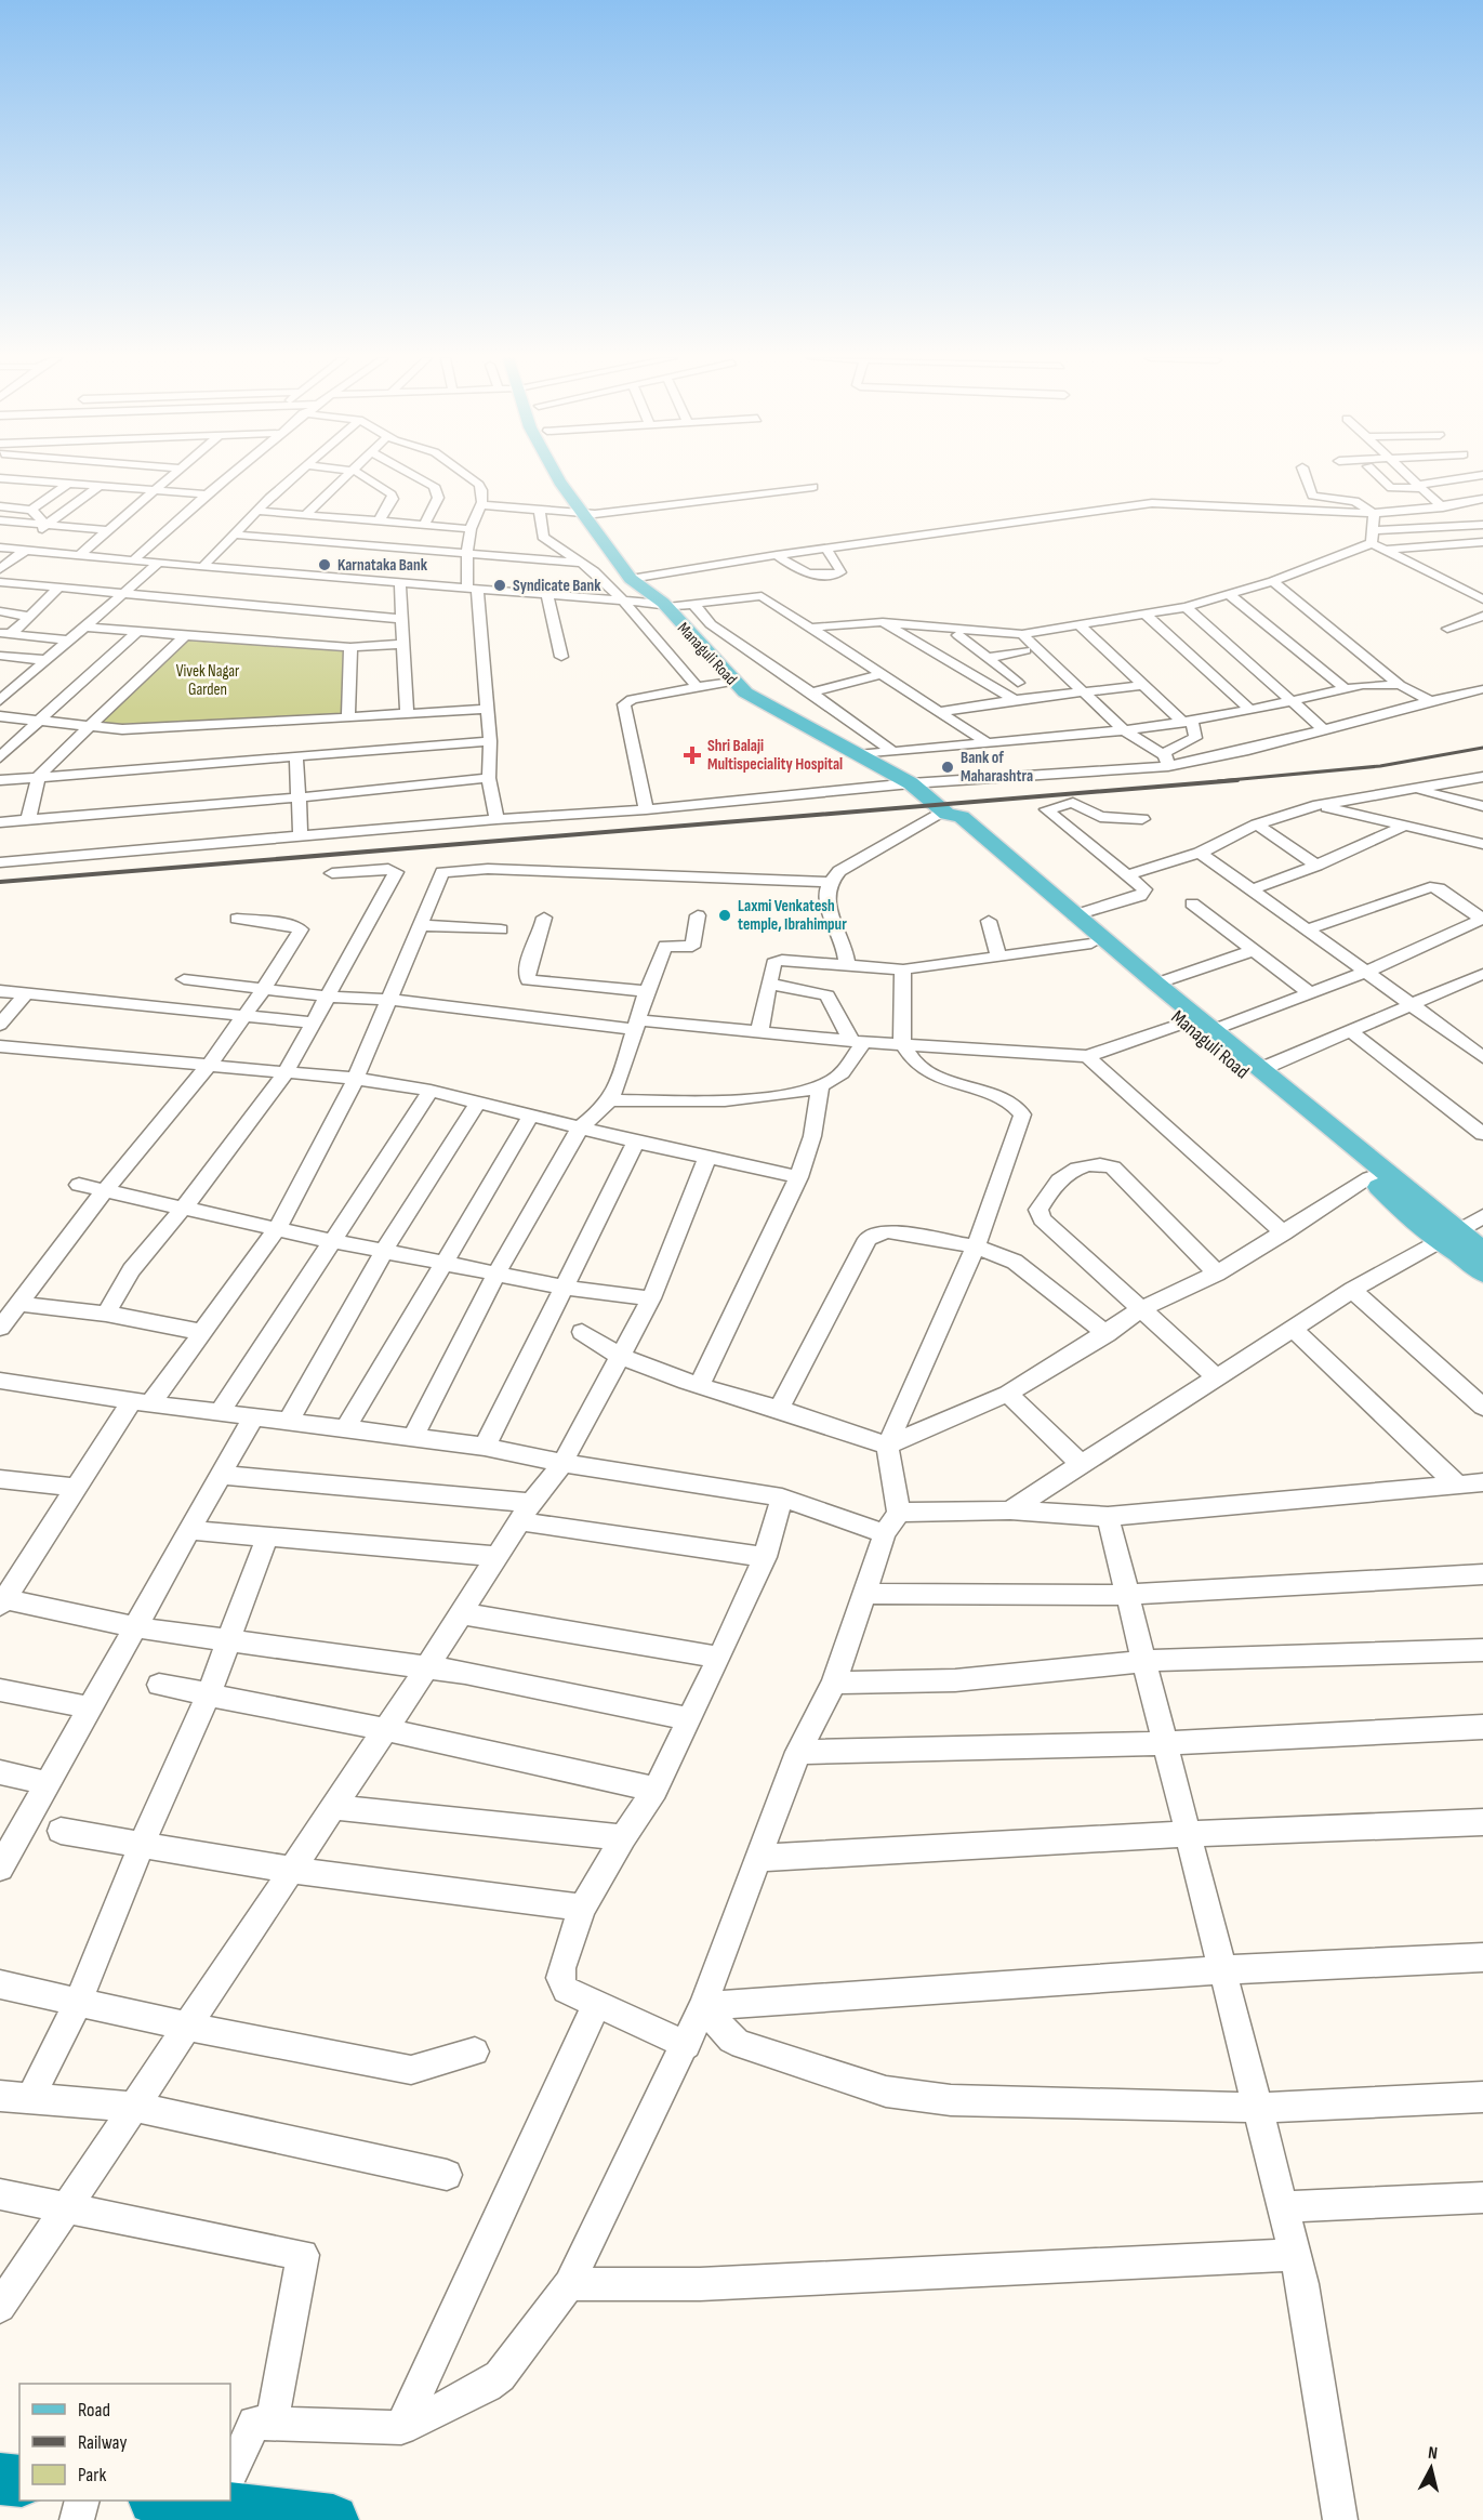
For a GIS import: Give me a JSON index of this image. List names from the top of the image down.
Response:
{
  "streets": {
    "main road": ["Managuli Road"]
  },
  "parks": ["Vivek Nagar Garden"],
  "places": {
    "other": [
      "Karnataka Bank",
      "Syndicate Bank",
      "Bank of Maharashtra",
      "Laxmi Venkatesh temple, Ibrahimpur"
    ],
    "health": ["Shri Balaji Multispeciality Hospital"]
  },
  "legend": ["Road", "Railway", "Park"],
  "north": "top"
}
